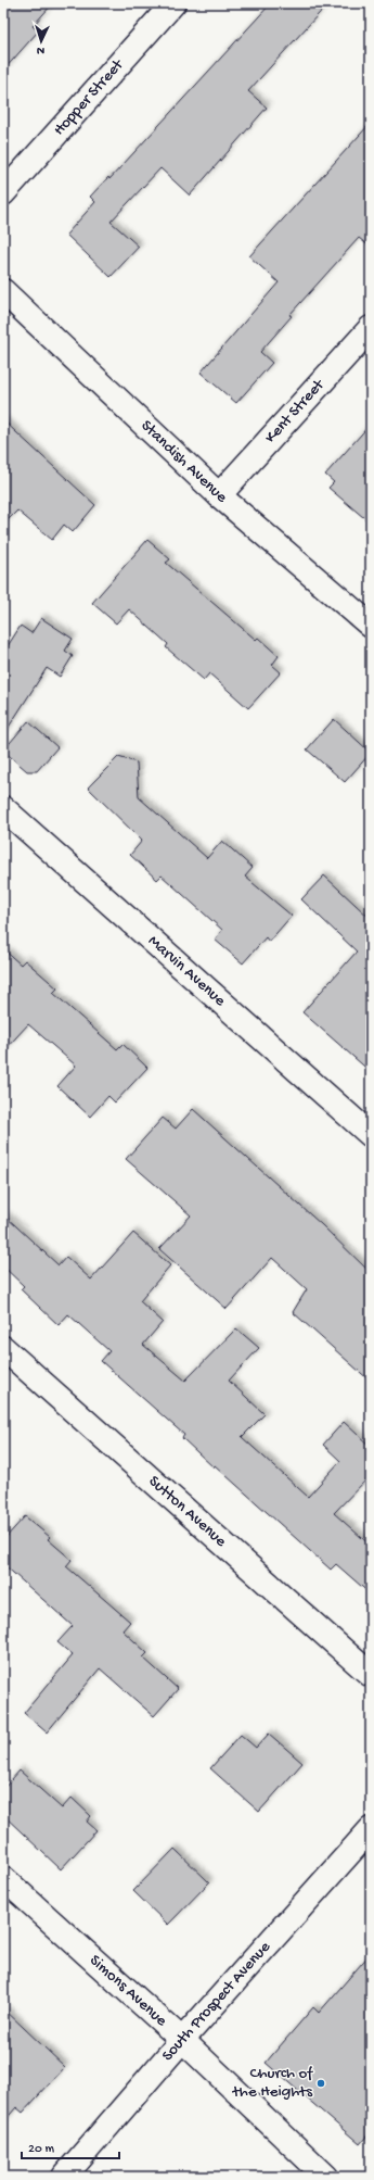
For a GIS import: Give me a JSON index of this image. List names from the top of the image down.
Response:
{
  "streets": {
    "street": [
      "Hopper Street",
      "Kent Street",
      "Standish Avenue",
      "Marvin Avenue",
      "Sutton Avenue",
      "Simons Avenue",
      "South Prospect Avenue"
    ]
  },
  "crossings": [
    ["Kent Street", "Standish Avenue"],
    ["Simons Avenue", "South Prospect Avenue"]
  ],
  "places": ["Church of the Heights"],
  "scale_bar": "20 m",
  "north": "bottom"
}
